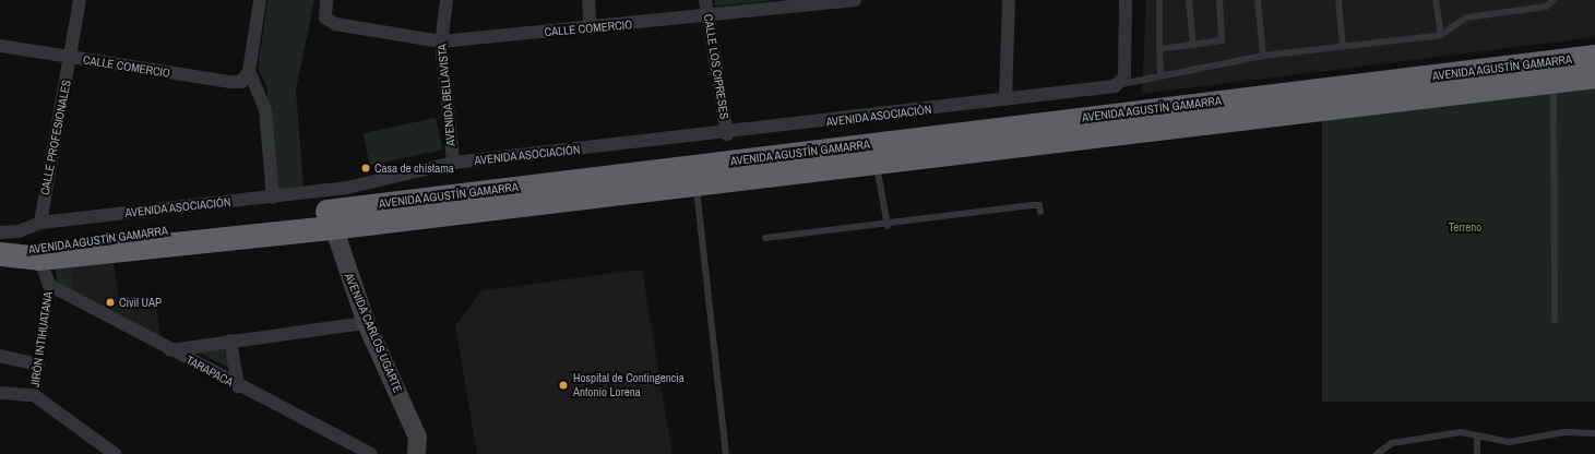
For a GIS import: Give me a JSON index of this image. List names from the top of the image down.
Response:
{
  "streets": {
    "highway": ["AVENIDA AGUSTÍN GAMARRA"],
    "street": [
      "CALLE COMERCIO",
      "CALLE LOS CIPRESES",
      "AVENIDA BELLAVISTA",
      "AVENIDA ASOCIACIÓN",
      "CALLE PROFESIONALES",
      "AVENIDA CARLOS UGARTE",
      "JIRÓN INTIHUATANA",
      "TARAPACA"
    ]
  },
  "crossings": [
    ["CALLE COMERCIO", "CALLE LOS CIPRESES"],
    ["CALLE COMERCIO", "AVENIDA BELLAVISTA"],
    ["CALLE COMERCIO", "CALLE PROFESIONALES"],
    ["CALLE LOS CIPRESES", "AVENIDA ASOCIACIÓN"],
    ["AVENIDA AGUSTÍN GAMARRA", "AVENIDA CARLOS UGARTE"],
    ["AVENIDA AGUSTÍN GAMARRA", "JIRÓN INTIHUATANA"],
    ["AVENIDA BELLAVISTA", "AVENIDA ASOCIACIÓN"],
    ["AVENIDA ASOCIACIÓN", "CALLE PROFESIONALES"],
    ["JIRÓN INTIHUATANA", "TARAPACA"]
  ],
  "parks": ["Terreno"],
  "places": ["Casa de chistama", "Civil UAP", "Hospital de Contingencia Antonio Lorena"]
}
